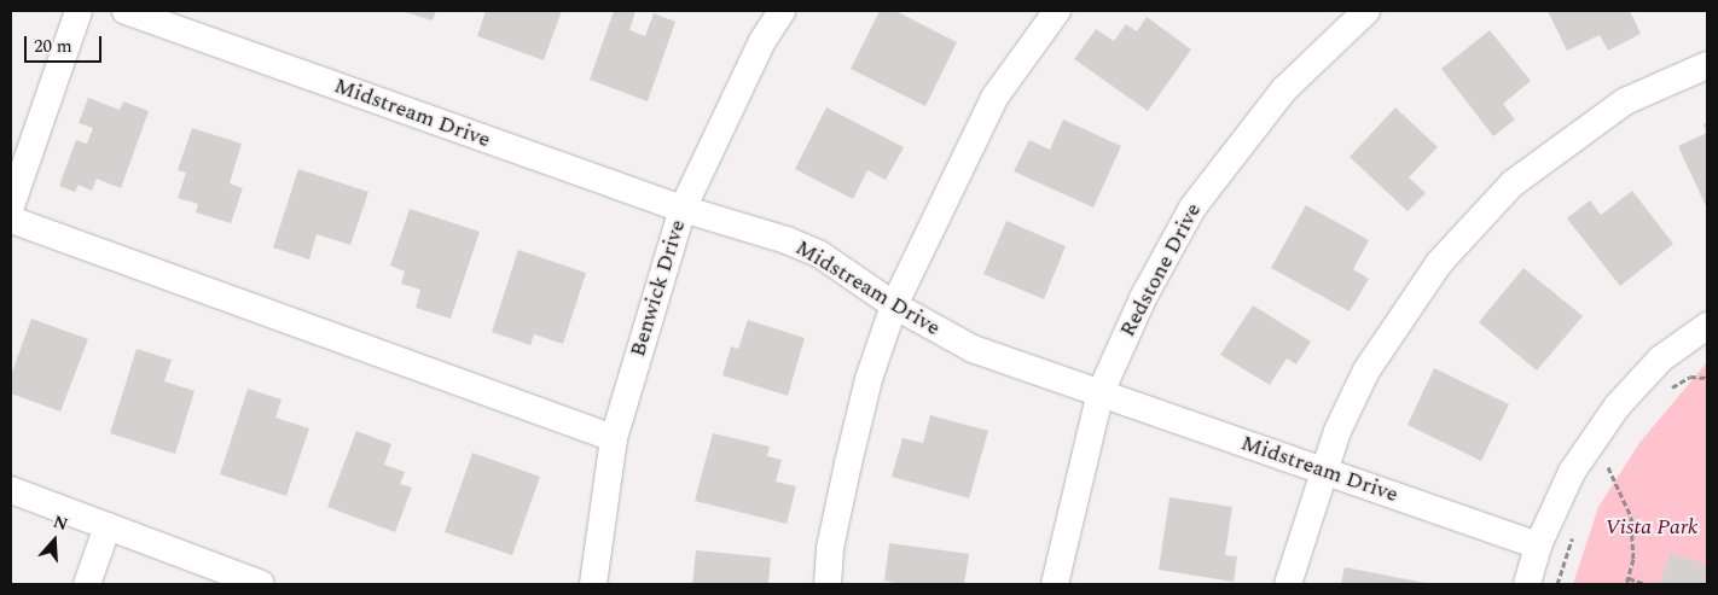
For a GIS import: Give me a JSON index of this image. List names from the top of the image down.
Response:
{
  "streets": {
    "street": ["Midstream Drive", "Redstone Drive", "Benwick Drive"]
  },
  "crossings": [
    ["Midstream Drive", "Redstone Drive"],
    ["Midstream Drive", "Benwick Drive"]
  ],
  "parks": ["Vista Park"],
  "scale_bar": "20 m",
  "north": "top"
}
